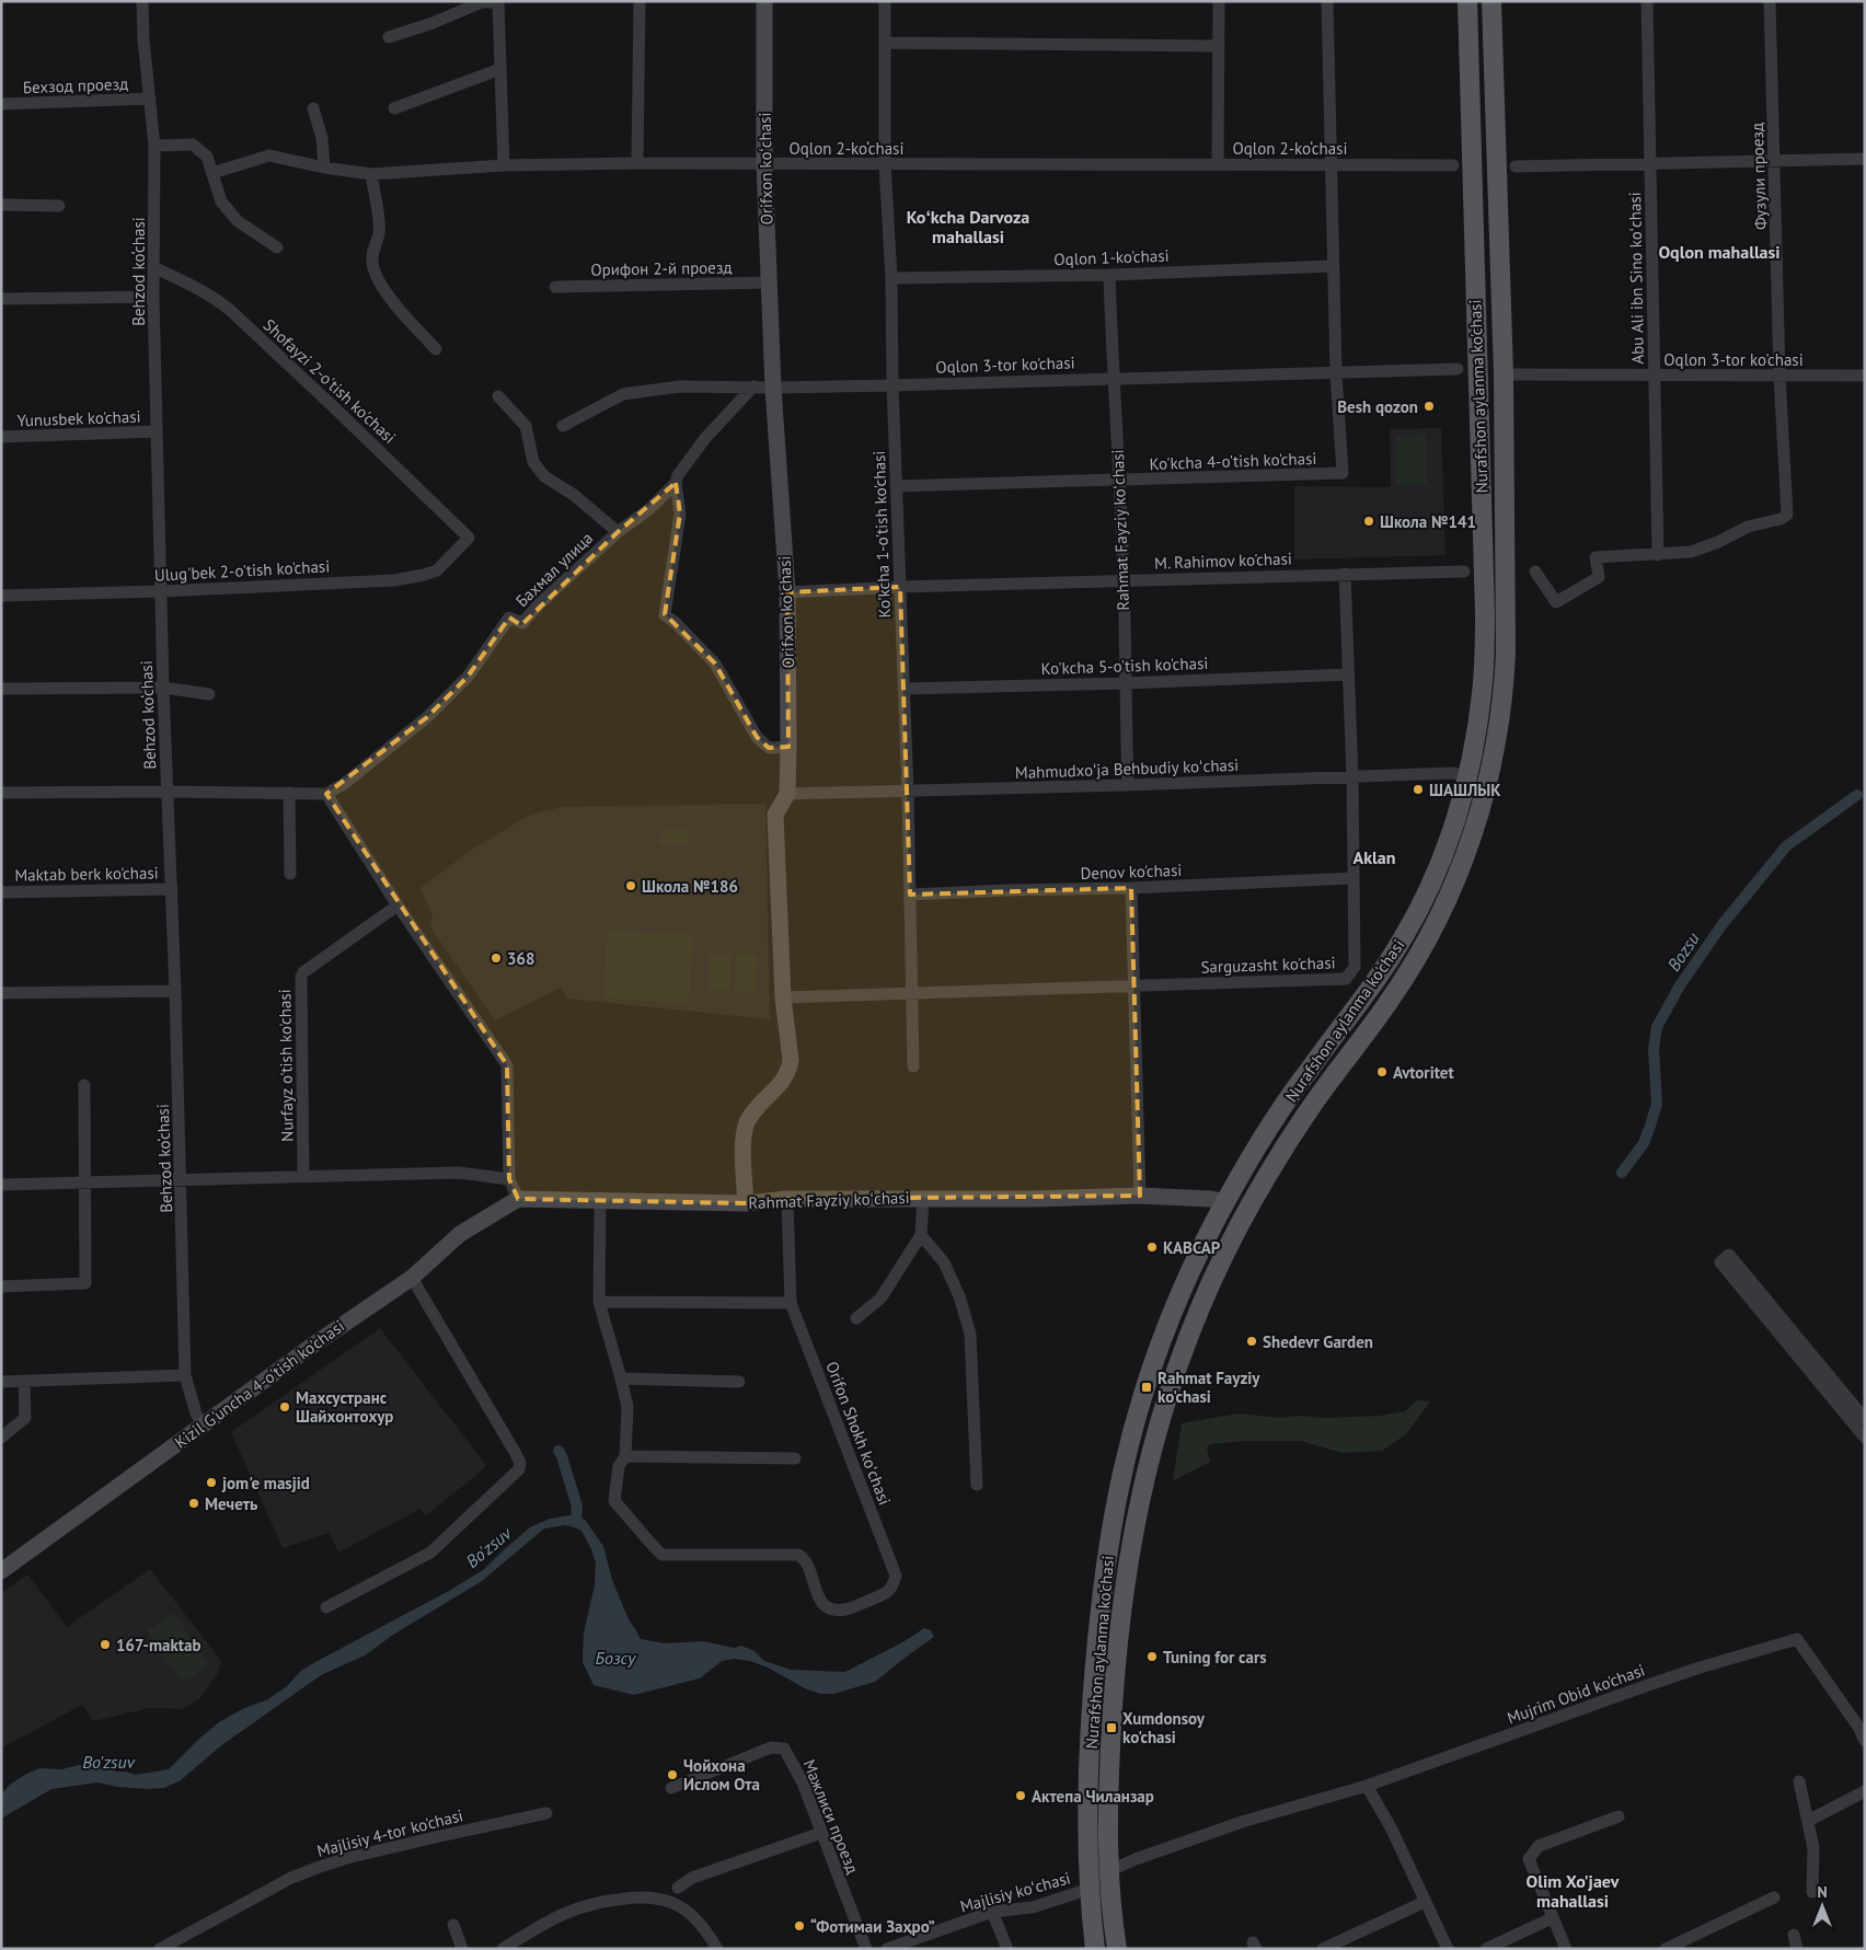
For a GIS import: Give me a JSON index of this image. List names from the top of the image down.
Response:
{
  "streets": {
    "main road": ["Nurafshon aylanma ko'chasi"],
    "street": [
      "Бехзод проезд",
      "Oqlon 2-ko‘chasi",
      "Orifxon koʻchasi",
      "Фузули проезд",
      "Oqlon 1-ko'chasi",
      "Орифон 2-й проезд",
      "Behzod ko‘chasi",
      "Abu Ali ibn Sino koʻchasi",
      "Oqlon 3-tor ko'chasi",
      "Shofayzi 2-o'tish ko'chasi",
      "Yunusbek ko'chasi",
      "Ko'kcha 4-o'tish ko'chasi",
      "Rahmat Fayziy koʻchasi",
      "Ko'kcha 1-o'tish ko'chasi",
      "M. Rahimov ko'chasi",
      "Бахмал улица",
      "Ulug'bek 2-o'tish ko'chasi",
      "Ko'kcha 5-o'tish ko'chasi",
      "Mahmudxoʻja Behbudiy koʻchasi",
      "Denov ko'chasi",
      "Maktab berk ko'chasi",
      "Sarguzasht ko'chasi",
      "Nurfayz o'tish ko'chasi",
      "Kizil G'uncha 4-o'tish ko'chasi",
      "Orifon Shokh koʻchasi",
      "Mujrim Obid ko'chasi",
      "Мажлиси проезд",
      "Majlisiy 4-tor ko'chasi",
      "Majlisiy koʻchasi"
    ]
  },
  "crossings": [
    ["Бехзод проезд", "Behzod ko‘chasi"],
    ["Oqlon 2-ko‘chasi", "Orifxon koʻchasi"],
    ["Oqlon 2-ko‘chasi", "Ko'kcha 1-o'tish ko'chasi"],
    ["Orifxon koʻchasi", "Орифон 2-й проезд"],
    ["Orifxon koʻchasi", "Oqlon 3-tor ko'chasi"],
    ["Orifxon koʻchasi", "Rahmat Fayziy koʻchasi"],
    ["Orifxon koʻchasi", "M. Rahimov ko'chasi"],
    ["Orifxon koʻchasi", "Mahmudxoʻja Behbudiy koʻchasi"],
    ["Orifxon koʻchasi", "Sarguzasht ko'chasi"],
    ["Фузули проезд", "Abu Ali ibn Sino koʻchasi"],
    ["Фузули проезд", "Oqlon 3-tor ko'chasi"],
    ["Oqlon 1-ko'chasi", "Rahmat Fayziy koʻchasi"],
    ["Oqlon 1-ko'chasi", "Ko'kcha 1-o'tish ko'chasi"],
    ["Behzod ko‘chasi", "Shofayzi 2-o'tish ko'chasi"],
    ["Behzod ko‘chasi", "Yunusbek ko'chasi"],
    ["Behzod ko‘chasi", "Ulug'bek 2-o'tish ko'chasi"],
    ["Behzod ko‘chasi", "Maktab berk ko'chasi"],
    ["Behzod ko‘chasi", "Kizil G'uncha 4-o'tish ko'chasi"],
    ["Abu Ali ibn Sino koʻchasi", "Oqlon 3-tor ko'chasi"],
    ["Oqlon 3-tor ko'chasi", "Nurafshon aylanma ko'chasi"],
    ["Oqlon 3-tor ko'chasi", "Ko'kcha 4-o'tish ko'chasi"],
    ["Oqlon 3-tor ko'chasi", "Rahmat Fayziy koʻchasi"],
    ["Oqlon 3-tor ko'chasi", "Ko'kcha 1-o'tish ko'chasi"],
    ["Oqlon 3-tor ko'chasi", "Бахмал улица"],
    ["Shofayzi 2-o'tish ko'chasi", "Ulug'bek 2-o'tish ko'chasi"],
    ["Nurafshon aylanma ko'chasi", "Rahmat Fayziy koʻchasi"],
    ["Nurafshon aylanma ko'chasi", "Mahmudxoʻja Behbudiy koʻchasi"],
    ["Nurafshon aylanma ko'chasi", "Mujrim Obid ko'chasi"],
    ["Nurafshon aylanma ko'chasi", "Majlisiy koʻchasi"],
    ["Ko'kcha 4-o'tish ko'chasi", "Rahmat Fayziy koʻchasi"],
    ["Ko'kcha 4-o'tish ko'chasi", "Ko'kcha 1-o'tish ko'chasi"],
    ["Rahmat Fayziy koʻchasi", "M. Rahimov ko'chasi"],
    ["Rahmat Fayziy koʻchasi", "Ko'kcha 5-o'tish ko'chasi"],
    ["Rahmat Fayziy koʻchasi", "Mahmudxoʻja Behbudiy koʻchasi"],
    ["Rahmat Fayziy koʻchasi", "Kizil G'uncha 4-o'tish ko'chasi"],
    ["Rahmat Fayziy koʻchasi", "Orifon Shokh koʻchasi"],
    ["Ko'kcha 1-o'tish ko'chasi", "M. Rahimov ko'chasi"],
    ["Ko'kcha 1-o'tish ko'chasi", "Ko'kcha 5-o'tish ko'chasi"],
    ["Ko'kcha 1-o'tish ko'chasi", "Mahmudxoʻja Behbudiy koʻchasi"],
    ["Ko'kcha 1-o'tish ko'chasi", "Denov ko'chasi"],
    ["Ko'kcha 1-o'tish ko'chasi", "Sarguzasht ko'chasi"],
    ["M. Rahimov ko'chasi", "Sarguzasht ko'chasi"],
    ["Ko'kcha 5-o'tish ko'chasi", "Sarguzasht ko'chasi"],
    ["Mahmudxoʻja Behbudiy koʻchasi", "Sarguzasht ko'chasi"],
    ["Denov ko'chasi", "Sarguzasht ko'chasi"]
  ],
  "districts": [
    "Koʻkcha Darvoza mahallasi",
    "Oqlon mahallasi",
    "Aklan",
    "Olim Xo'jaev mahallasi"
  ],
  "water": ["Bozsu", "Bo'zsuv", "Бозсу"],
  "places": {
    "other": [
      "Besh qozon",
      "Школа №141",
      "ШАШЛЫК",
      "Школа №186",
      "368",
      "Avtoritet",
      "КАВСАР",
      "Shedevr Garden",
      "Махсустранс Шайхонтохур",
      "jom'e masjid",
      "Мечеть",
      "167-maktab",
      "Tuning for cars",
      "Чойхона Ислом Ота",
      "Актепа Чиланзар",
      "“Фотимаи Заҳро”"
    ],
    "transit": ["Rahmat Fayziy ko'chasi", "Xumdonsoy ko'chasi"]
  },
  "north": "top"
}
